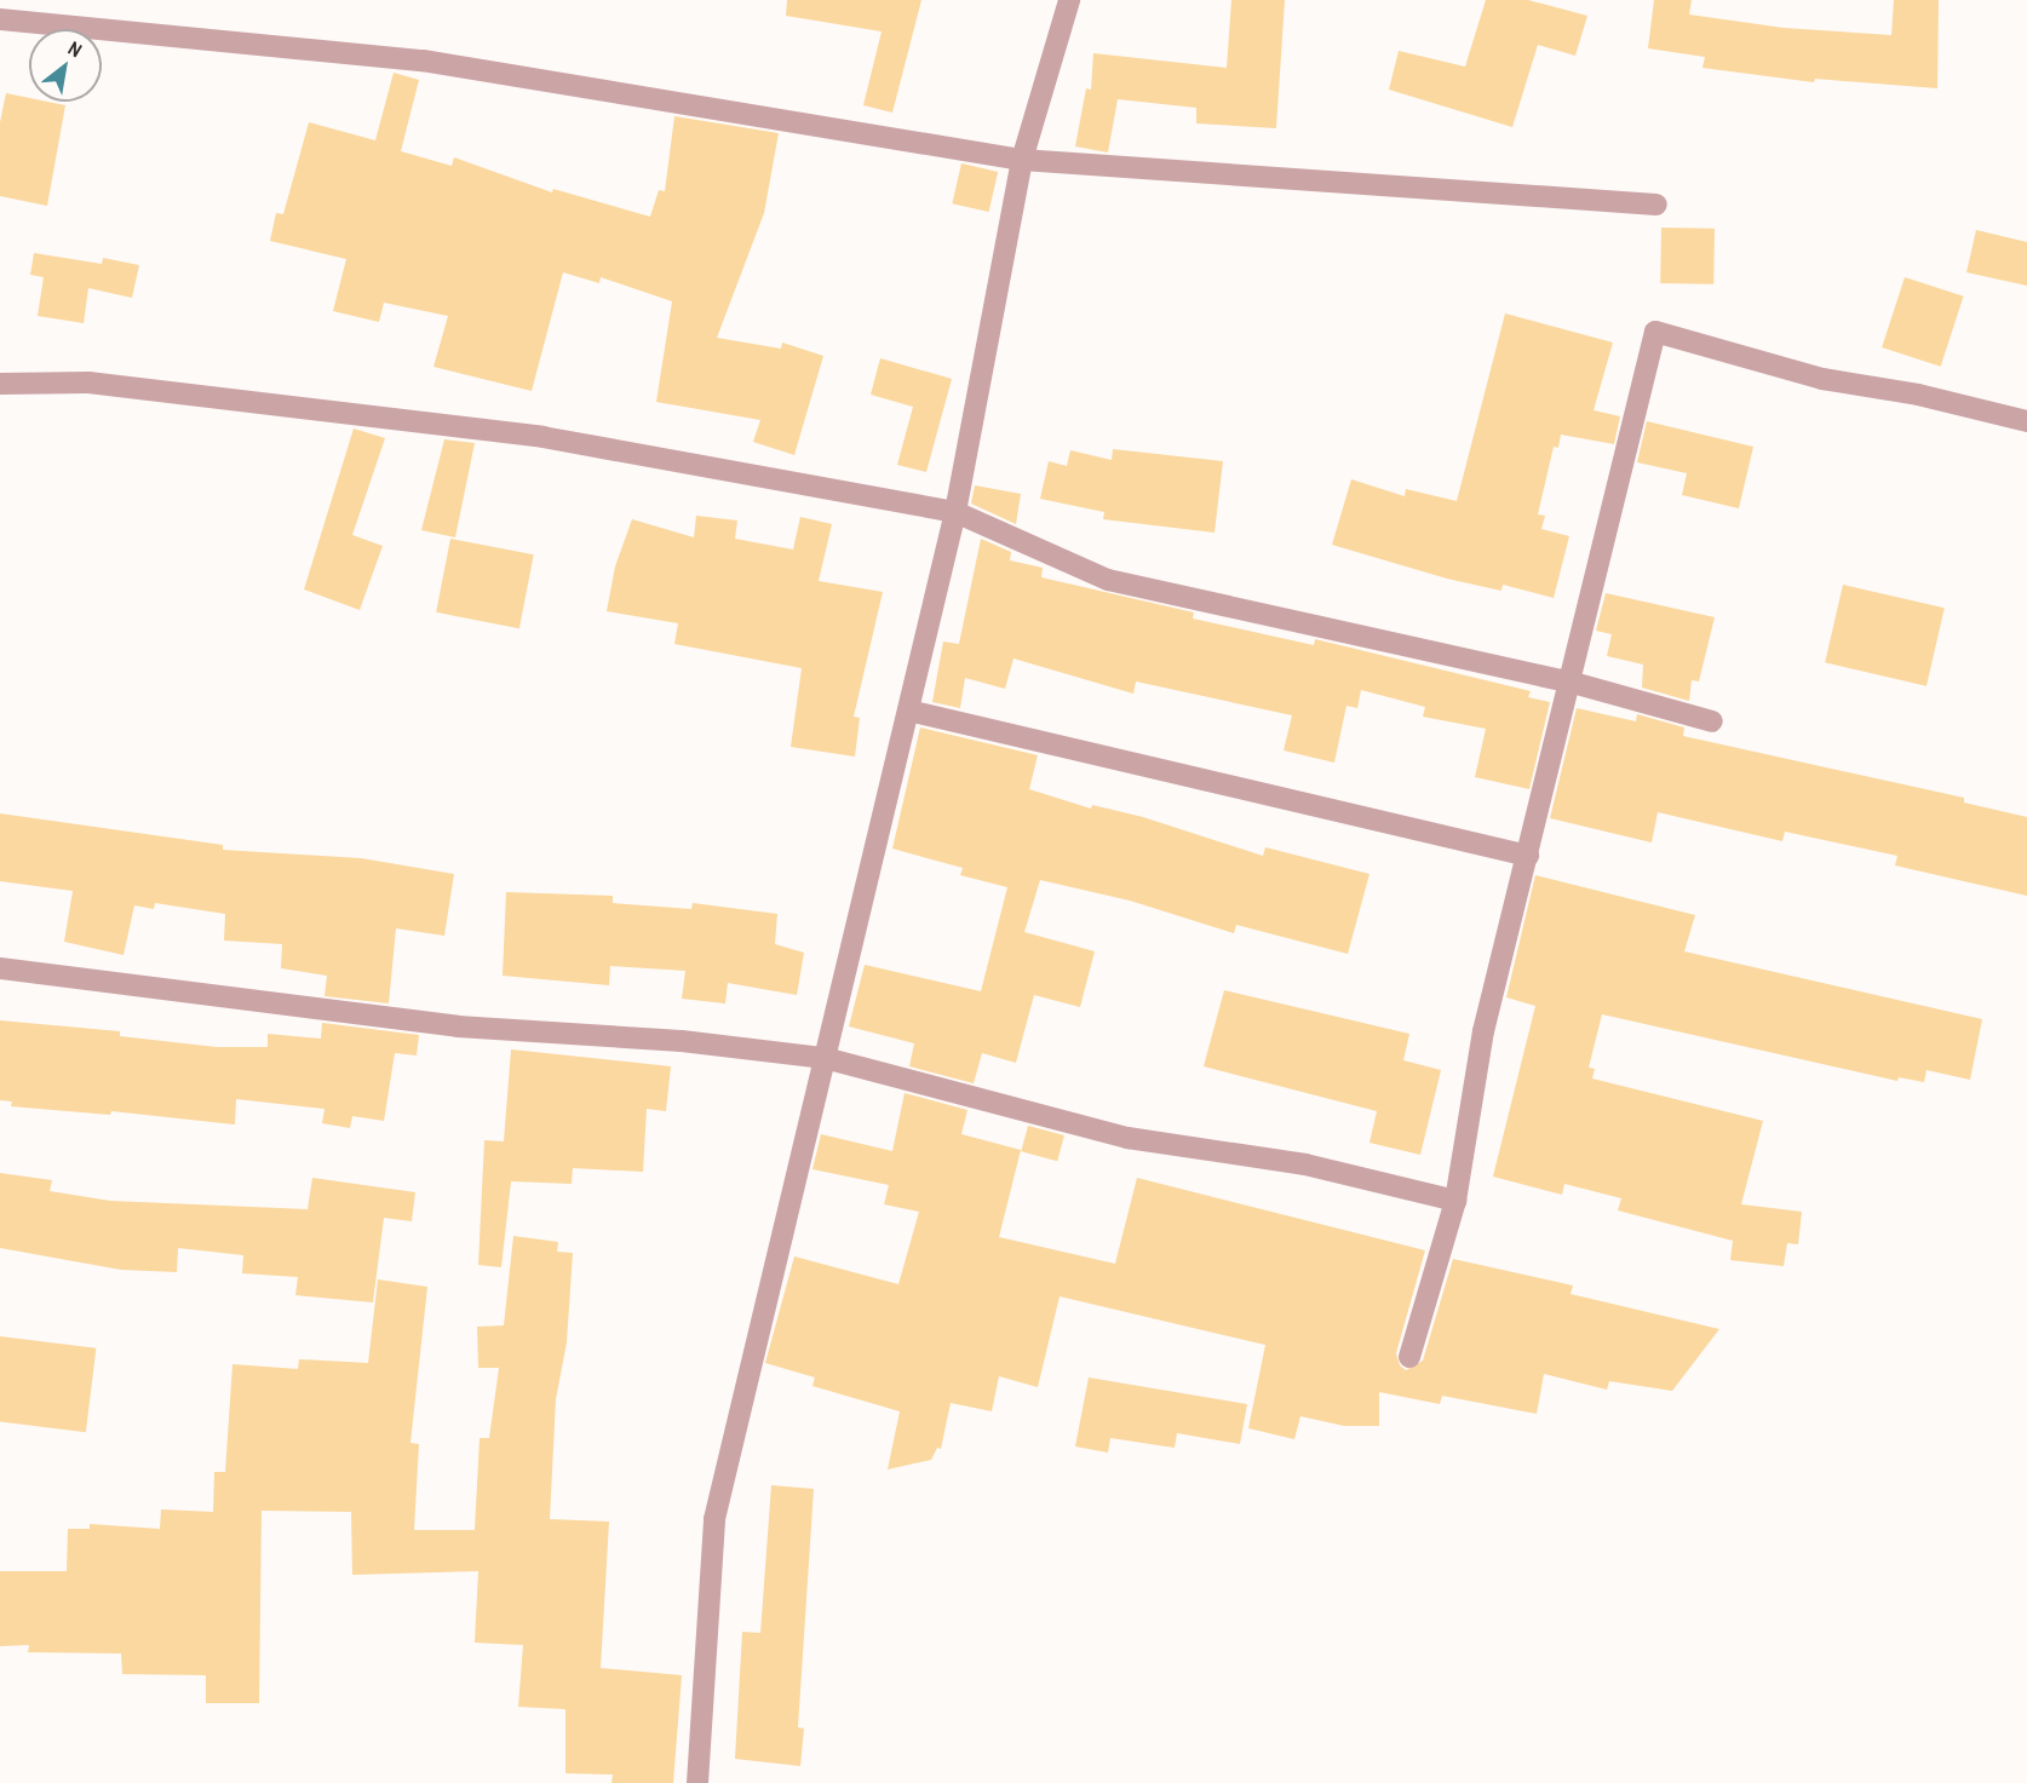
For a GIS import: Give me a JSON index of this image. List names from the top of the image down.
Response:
{
  "north": "top right"
}
